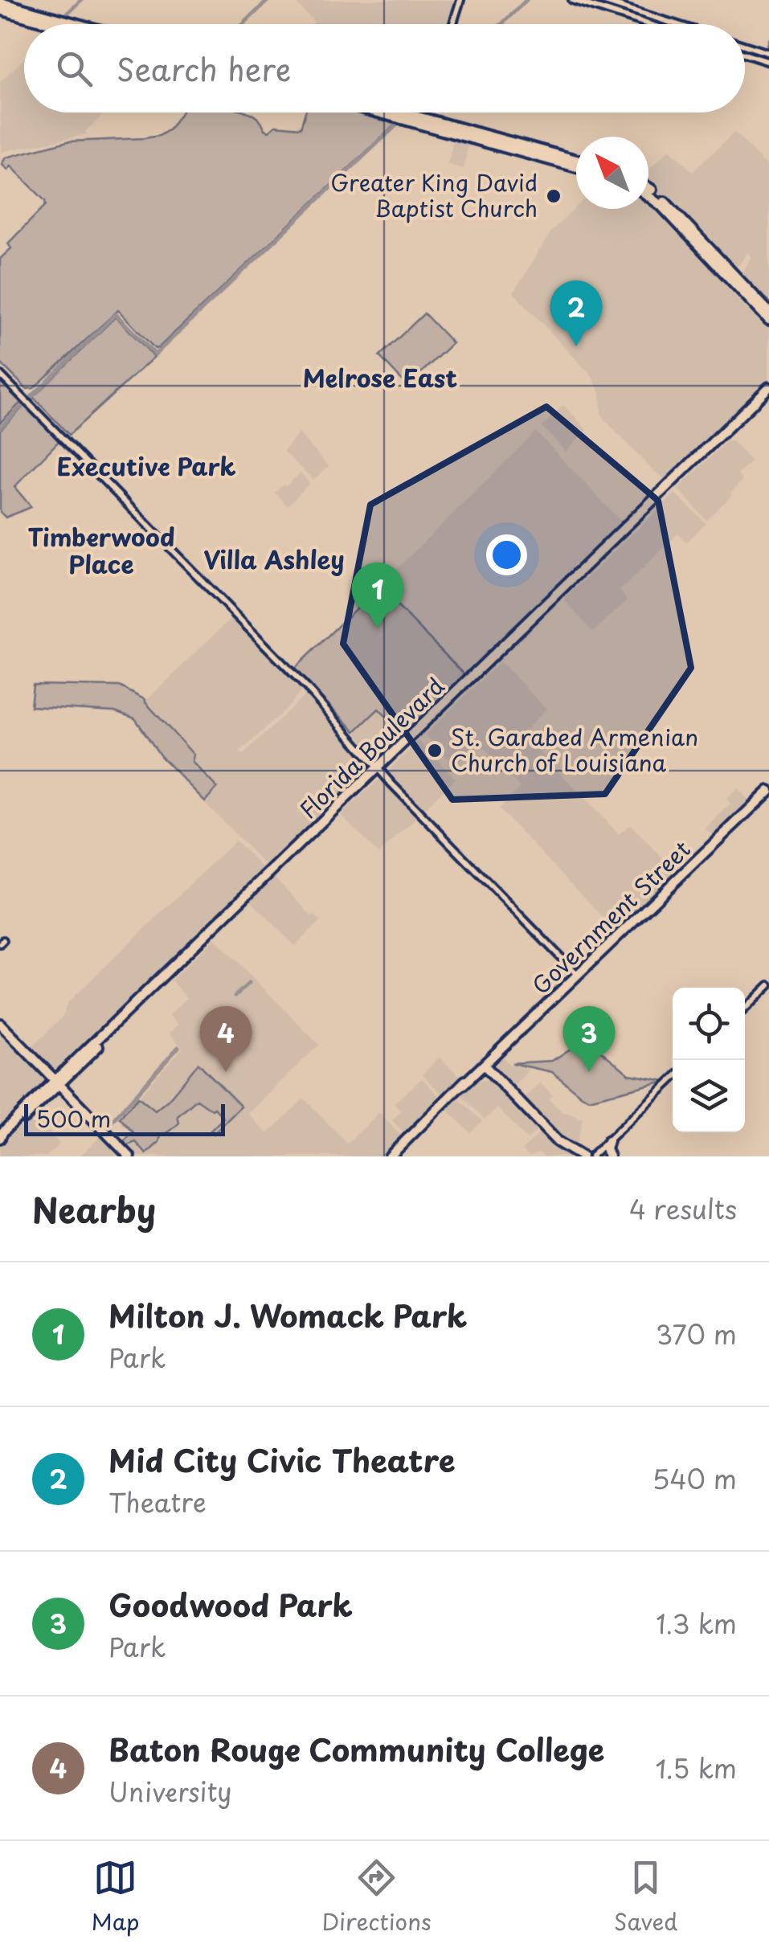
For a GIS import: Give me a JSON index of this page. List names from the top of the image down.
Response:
{
  "streets": {
    "main road": ["Florida Boulevard", "Government Street"]
  },
  "districts": [
    "Melrose East",
    "Executive Park",
    "Timberwood Place",
    "Villa Ashley"
  ],
  "places": ["Greater King David Baptist Church", "St. Garabed Armenian Church of Louisiana"],
  "scale_bar": "500 m",
  "north": "top left",
  "page": {
    "search": "Search here",
    "pins": [
      "2",
      "1",
      "3",
      "4"
    ],
    "scale": "500 m",
    "heading": ["Nearby", "4 results"],
    "list": [
      {
        "mark": "1",
        "name": "Milton J. Womack Park",
        "note": "Park",
        "value": "370 m"
      },
      {
        "mark": "2",
        "name": "Mid City Civic Theatre",
        "note": "Theatre",
        "value": "540 m"
      },
      {
        "mark": "3",
        "name": "Goodwood Park",
        "note": "Park",
        "value": "1.3 km"
      },
      {
        "mark": "4",
        "name": "Baton Rouge Community College",
        "note": "University",
        "value": "1.5 km"
      }
    ],
    "nav": ["Map", "Directions", "Saved"]
  }
}
